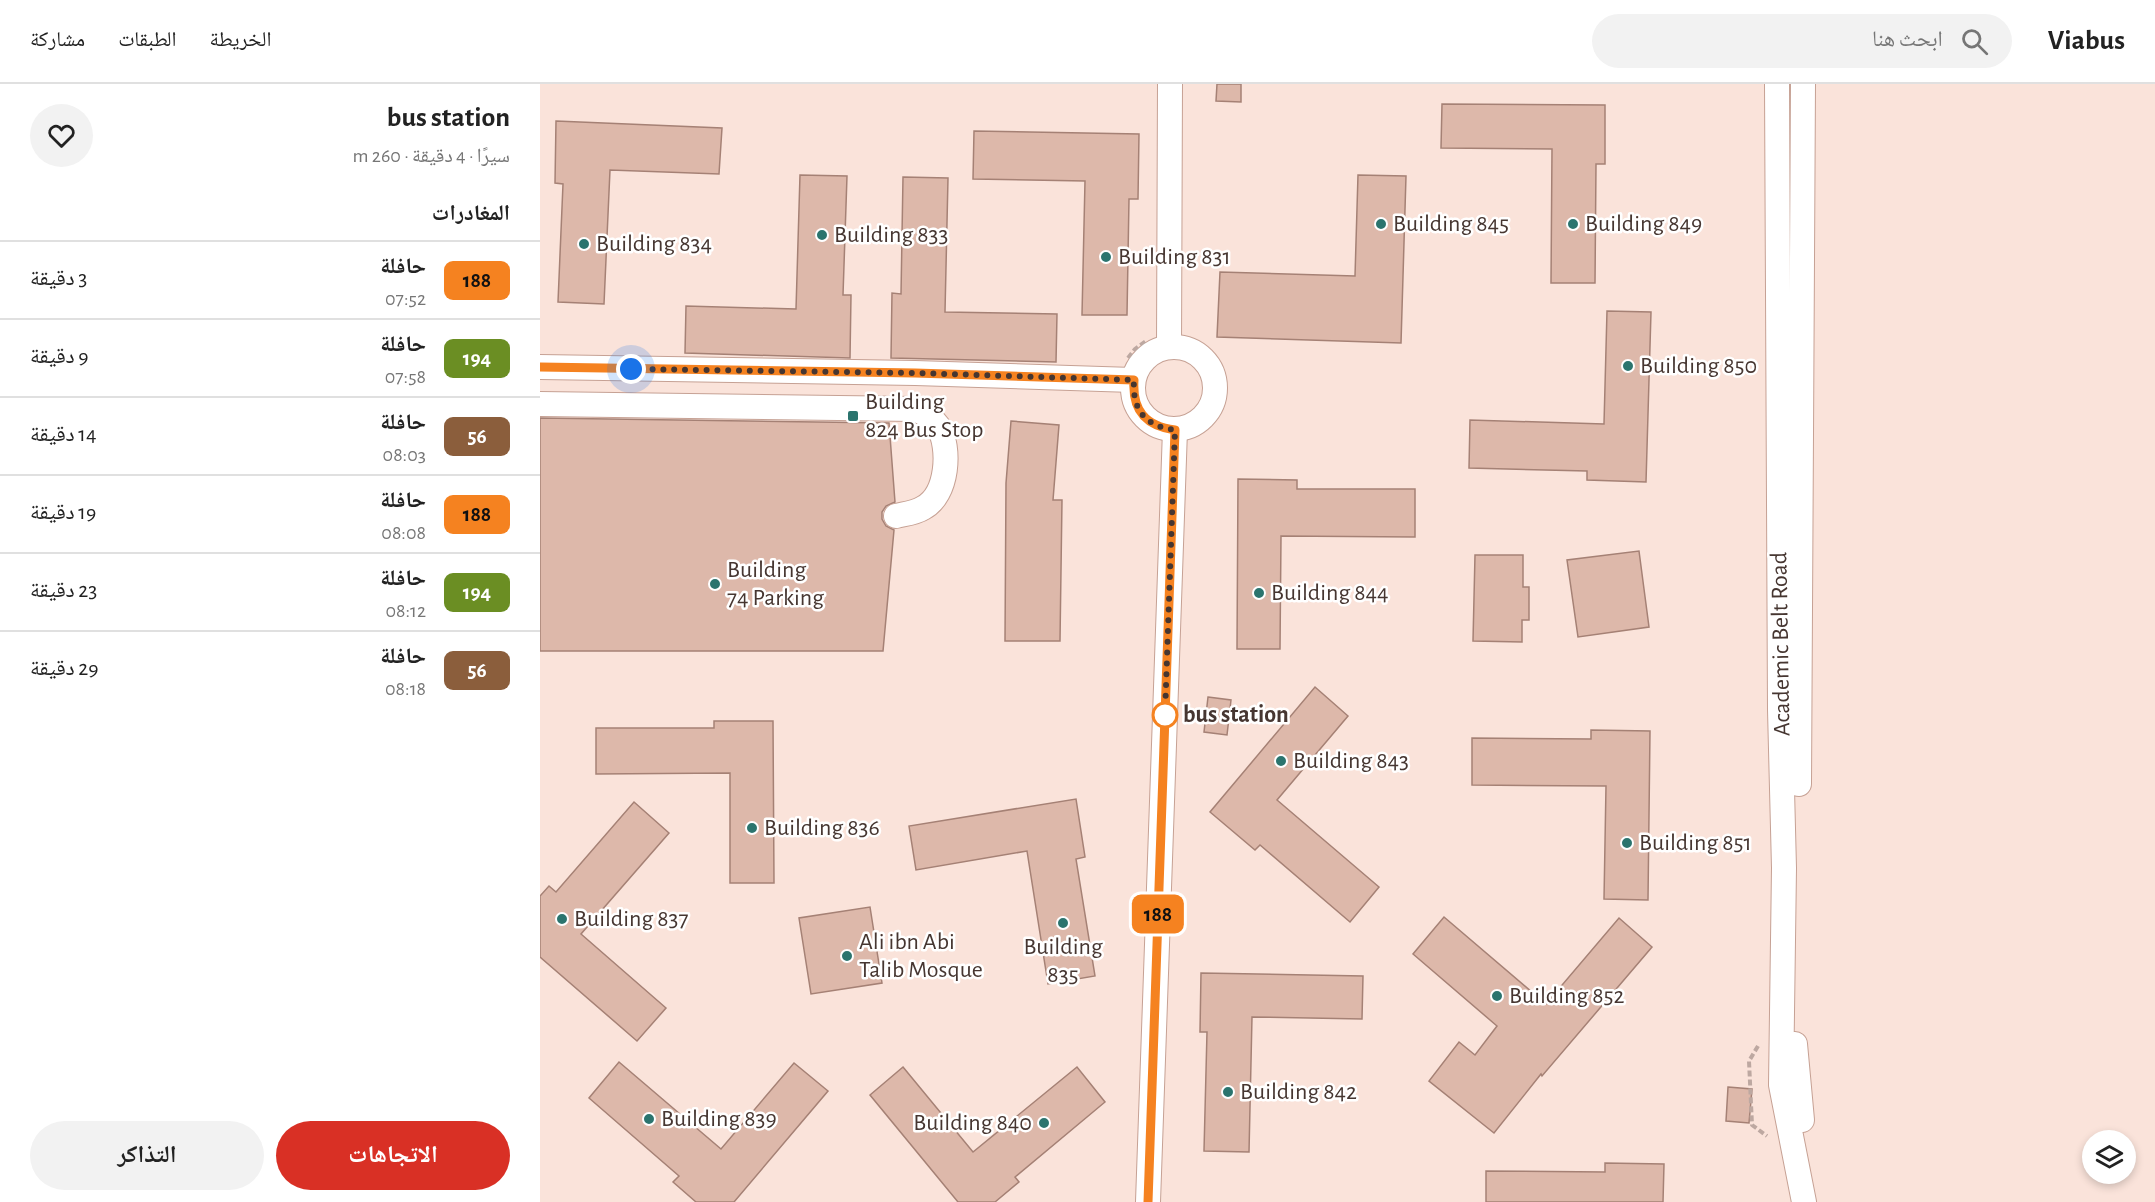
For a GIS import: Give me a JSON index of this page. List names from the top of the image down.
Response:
{
  "streets": {
    "street": ["Academic Belt Road"]
  },
  "places": {
    "other": [
      "Building 845",
      "Building 849",
      "Building 833",
      "Building 834",
      "Building 831",
      "Building 850",
      "Building 74 Parking",
      "Building 844",
      "bus station",
      "Building 843",
      "Building 836",
      "Building 851",
      "Building 837",
      "Building 835",
      "Ali ibn Abi Talib Mosque",
      "Building 852",
      "Building 842",
      "Building 839",
      "Building 840"
    ],
    "transit": ["Building 824 Bus Stop"]
  },
  "lines": ["bus line 188"],
  "page": {
    "header": "Viabus",
    "search": "ابحث هنا",
    "nav": ["الخريطة", "الطبقات", "مشاركة"],
    "on_map": "188",
    "heading": [
      ["bus station", "سيرًا · 4 دقيقة · 260 m"],
      "المغادرات"
    ],
    "list": [
      {
        "mark": "188",
        "name": "حافلة",
        "note": "07:52",
        "value": "3 دقيقة"
      },
      {
        "mark": "194",
        "name": "حافلة",
        "note": "07:58",
        "value": "9 دقيقة"
      },
      {
        "mark": "56",
        "name": "حافلة",
        "note": "08:03",
        "value": "14 دقيقة"
      },
      {
        "mark": "188",
        "name": "حافلة",
        "note": "08:08",
        "value": "19 دقيقة"
      },
      {
        "mark": "194",
        "name": "حافلة",
        "note": "08:12",
        "value": "23 دقيقة"
      },
      {
        "mark": "56",
        "name": "حافلة",
        "note": "08:18",
        "value": "29 دقيقة"
      }
    ],
    "buttons": ["الاتجاهات", "التذاكر"]
  }
}
